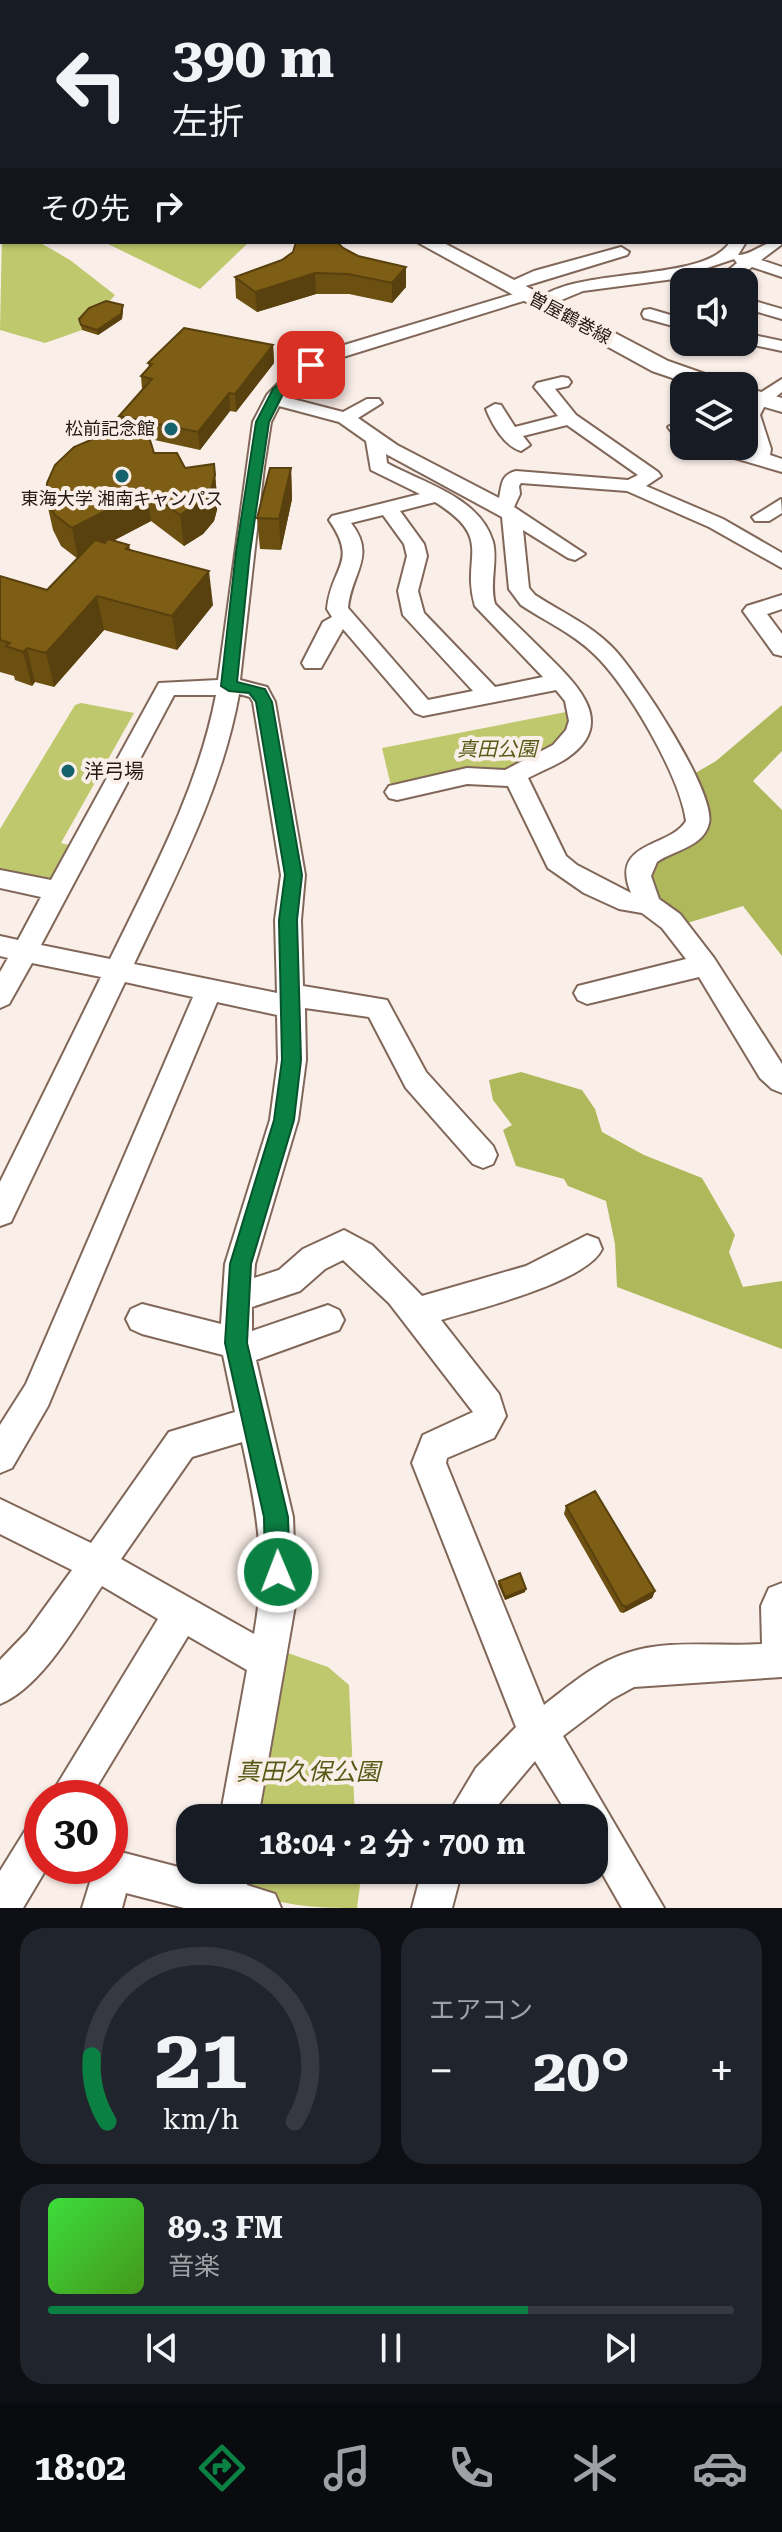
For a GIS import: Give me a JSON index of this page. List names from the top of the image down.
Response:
{
  "streets": {
    "main road": ["曽屋鶴巻線"]
  },
  "parks": ["真田公園", "真田久保公園"],
  "places": ["松前記念館", "東海大学 湘南キャンパス", "洋弓場"],
  "page": {
    "turn": ["390 m", "左折"],
    "then": "その先",
    "limit": "30",
    "trip": "18:04 · 2 分 · 700 m",
    "tile": "エアコン",
    "heat": ["−", "20°", "+"],
    "song": ["89.3 FM", "音楽"],
    "tabs": "18:02",
    "gauge": ["21", "km/h"]
  }
}
